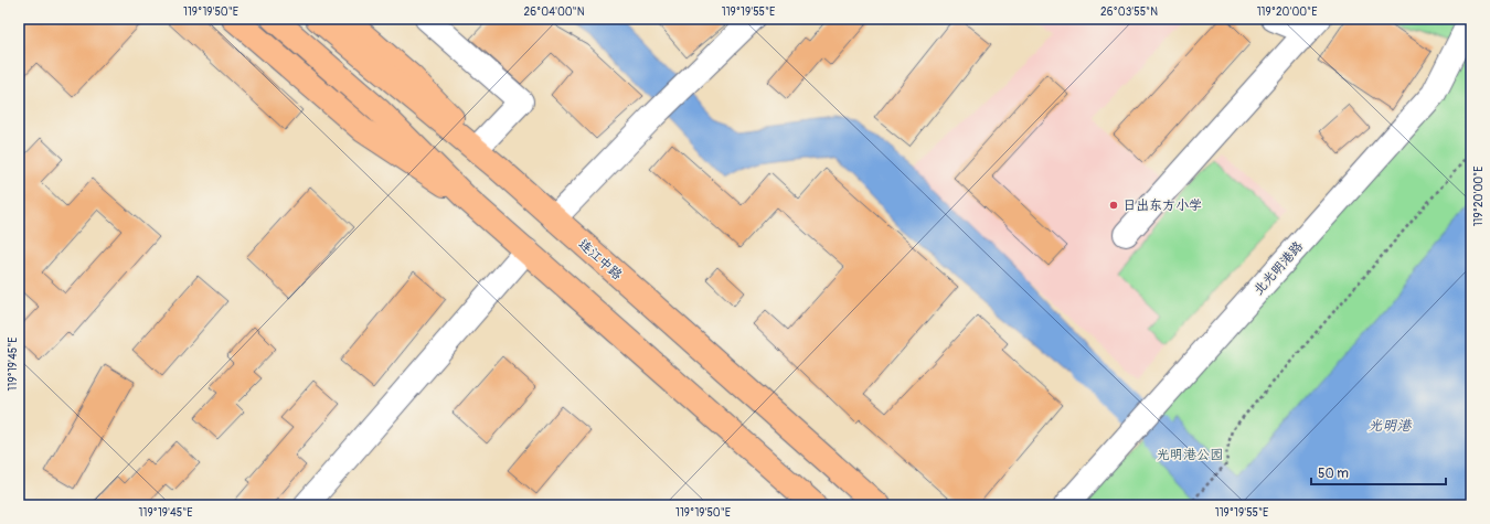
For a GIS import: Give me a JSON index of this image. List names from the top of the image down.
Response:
{
  "streets": {
    "main road": ["连江中路"],
    "street": ["北光明港路"]
  },
  "water": ["光明港"],
  "parks": ["光明港公园"],
  "places": ["日出东方小学"],
  "scale_bar": "50 m",
  "coordinates": [
    "119°19'50\"E",
    "26°04'00\"N",
    "119°19'55\"E",
    "26°03'55\"N",
    "119°20'00\"E",
    "119°19'45\"E"
  ]
}
